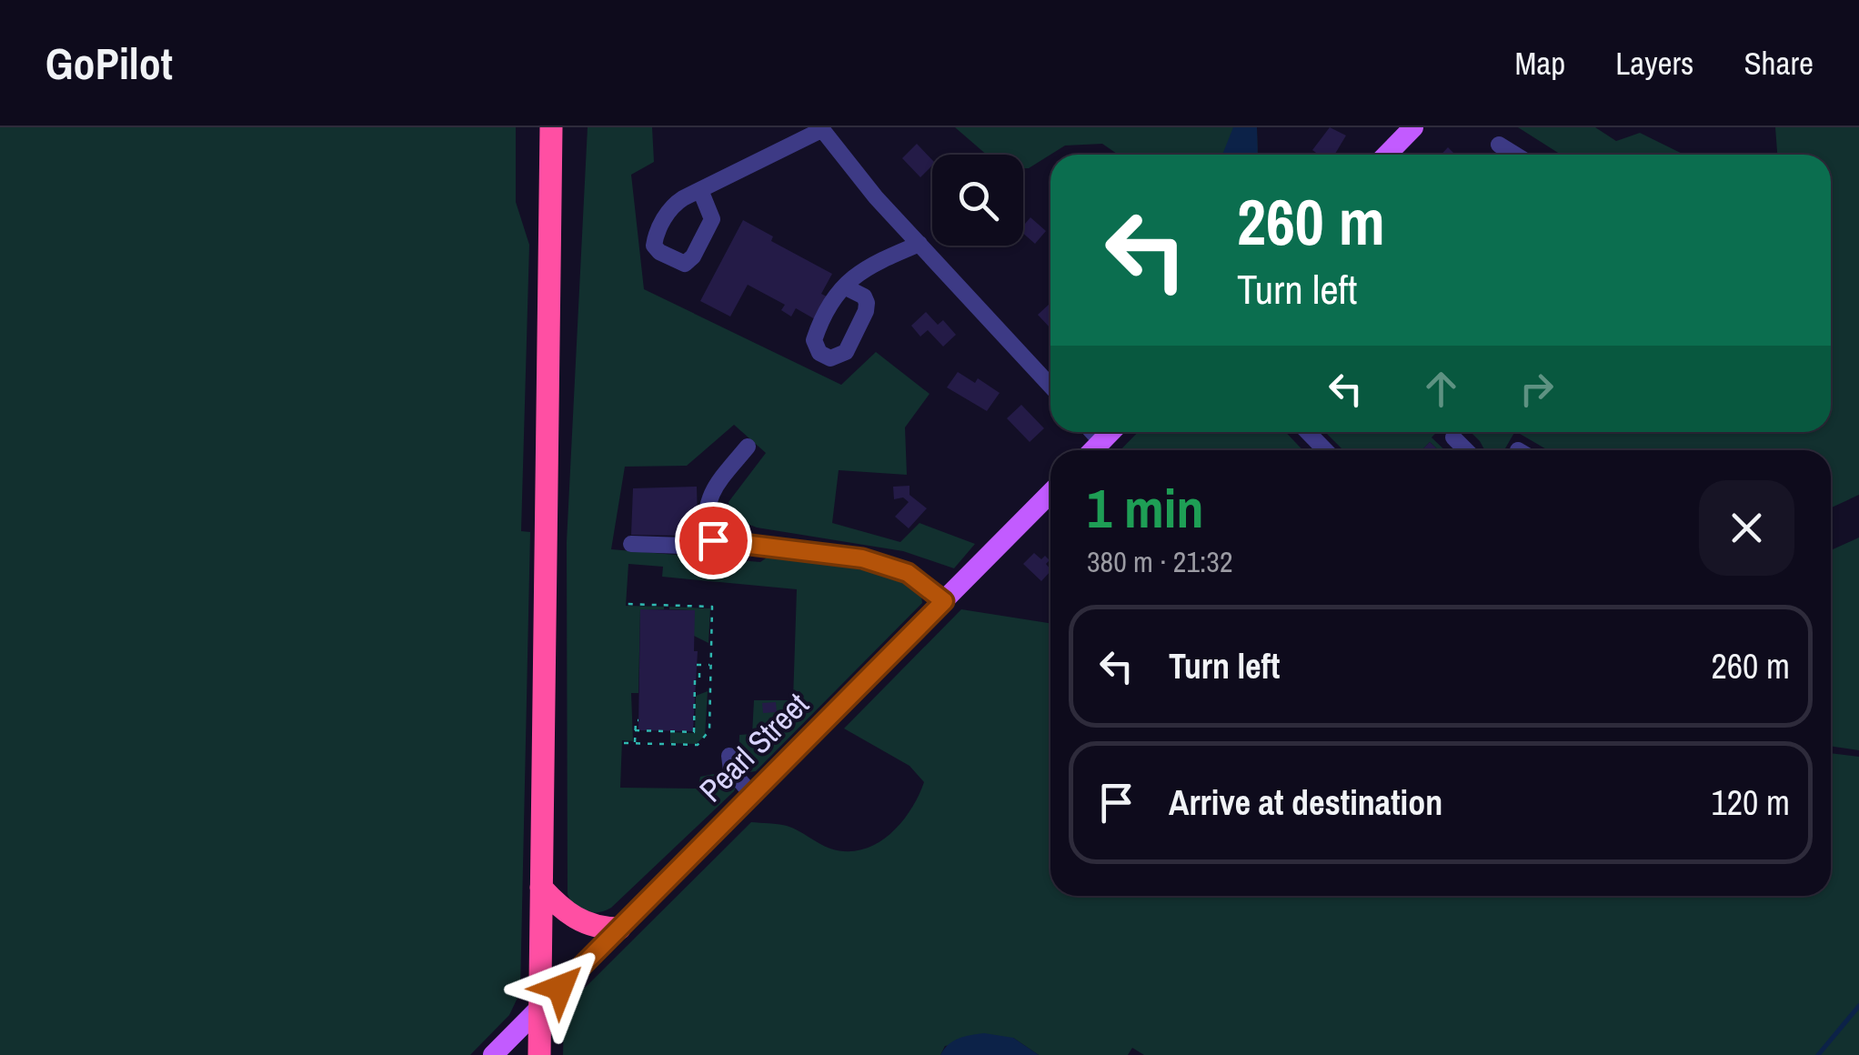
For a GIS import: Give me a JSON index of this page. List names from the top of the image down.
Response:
{
  "streets": {
    "main road": ["Pearl Street"]
  },
  "page": {
    "header": "GoPilot",
    "nav": ["Map", "Layers", "Share"],
    "turn": ["260 m", "Turn left"],
    "heading": ["1 min", "380 m · 21:32"],
    "list": [
      {
        "name": "Turn left",
        "value": "260 m"
      },
      {
        "name": "Arrive at destination",
        "value": "120 m"
      }
    ]
  }
}
